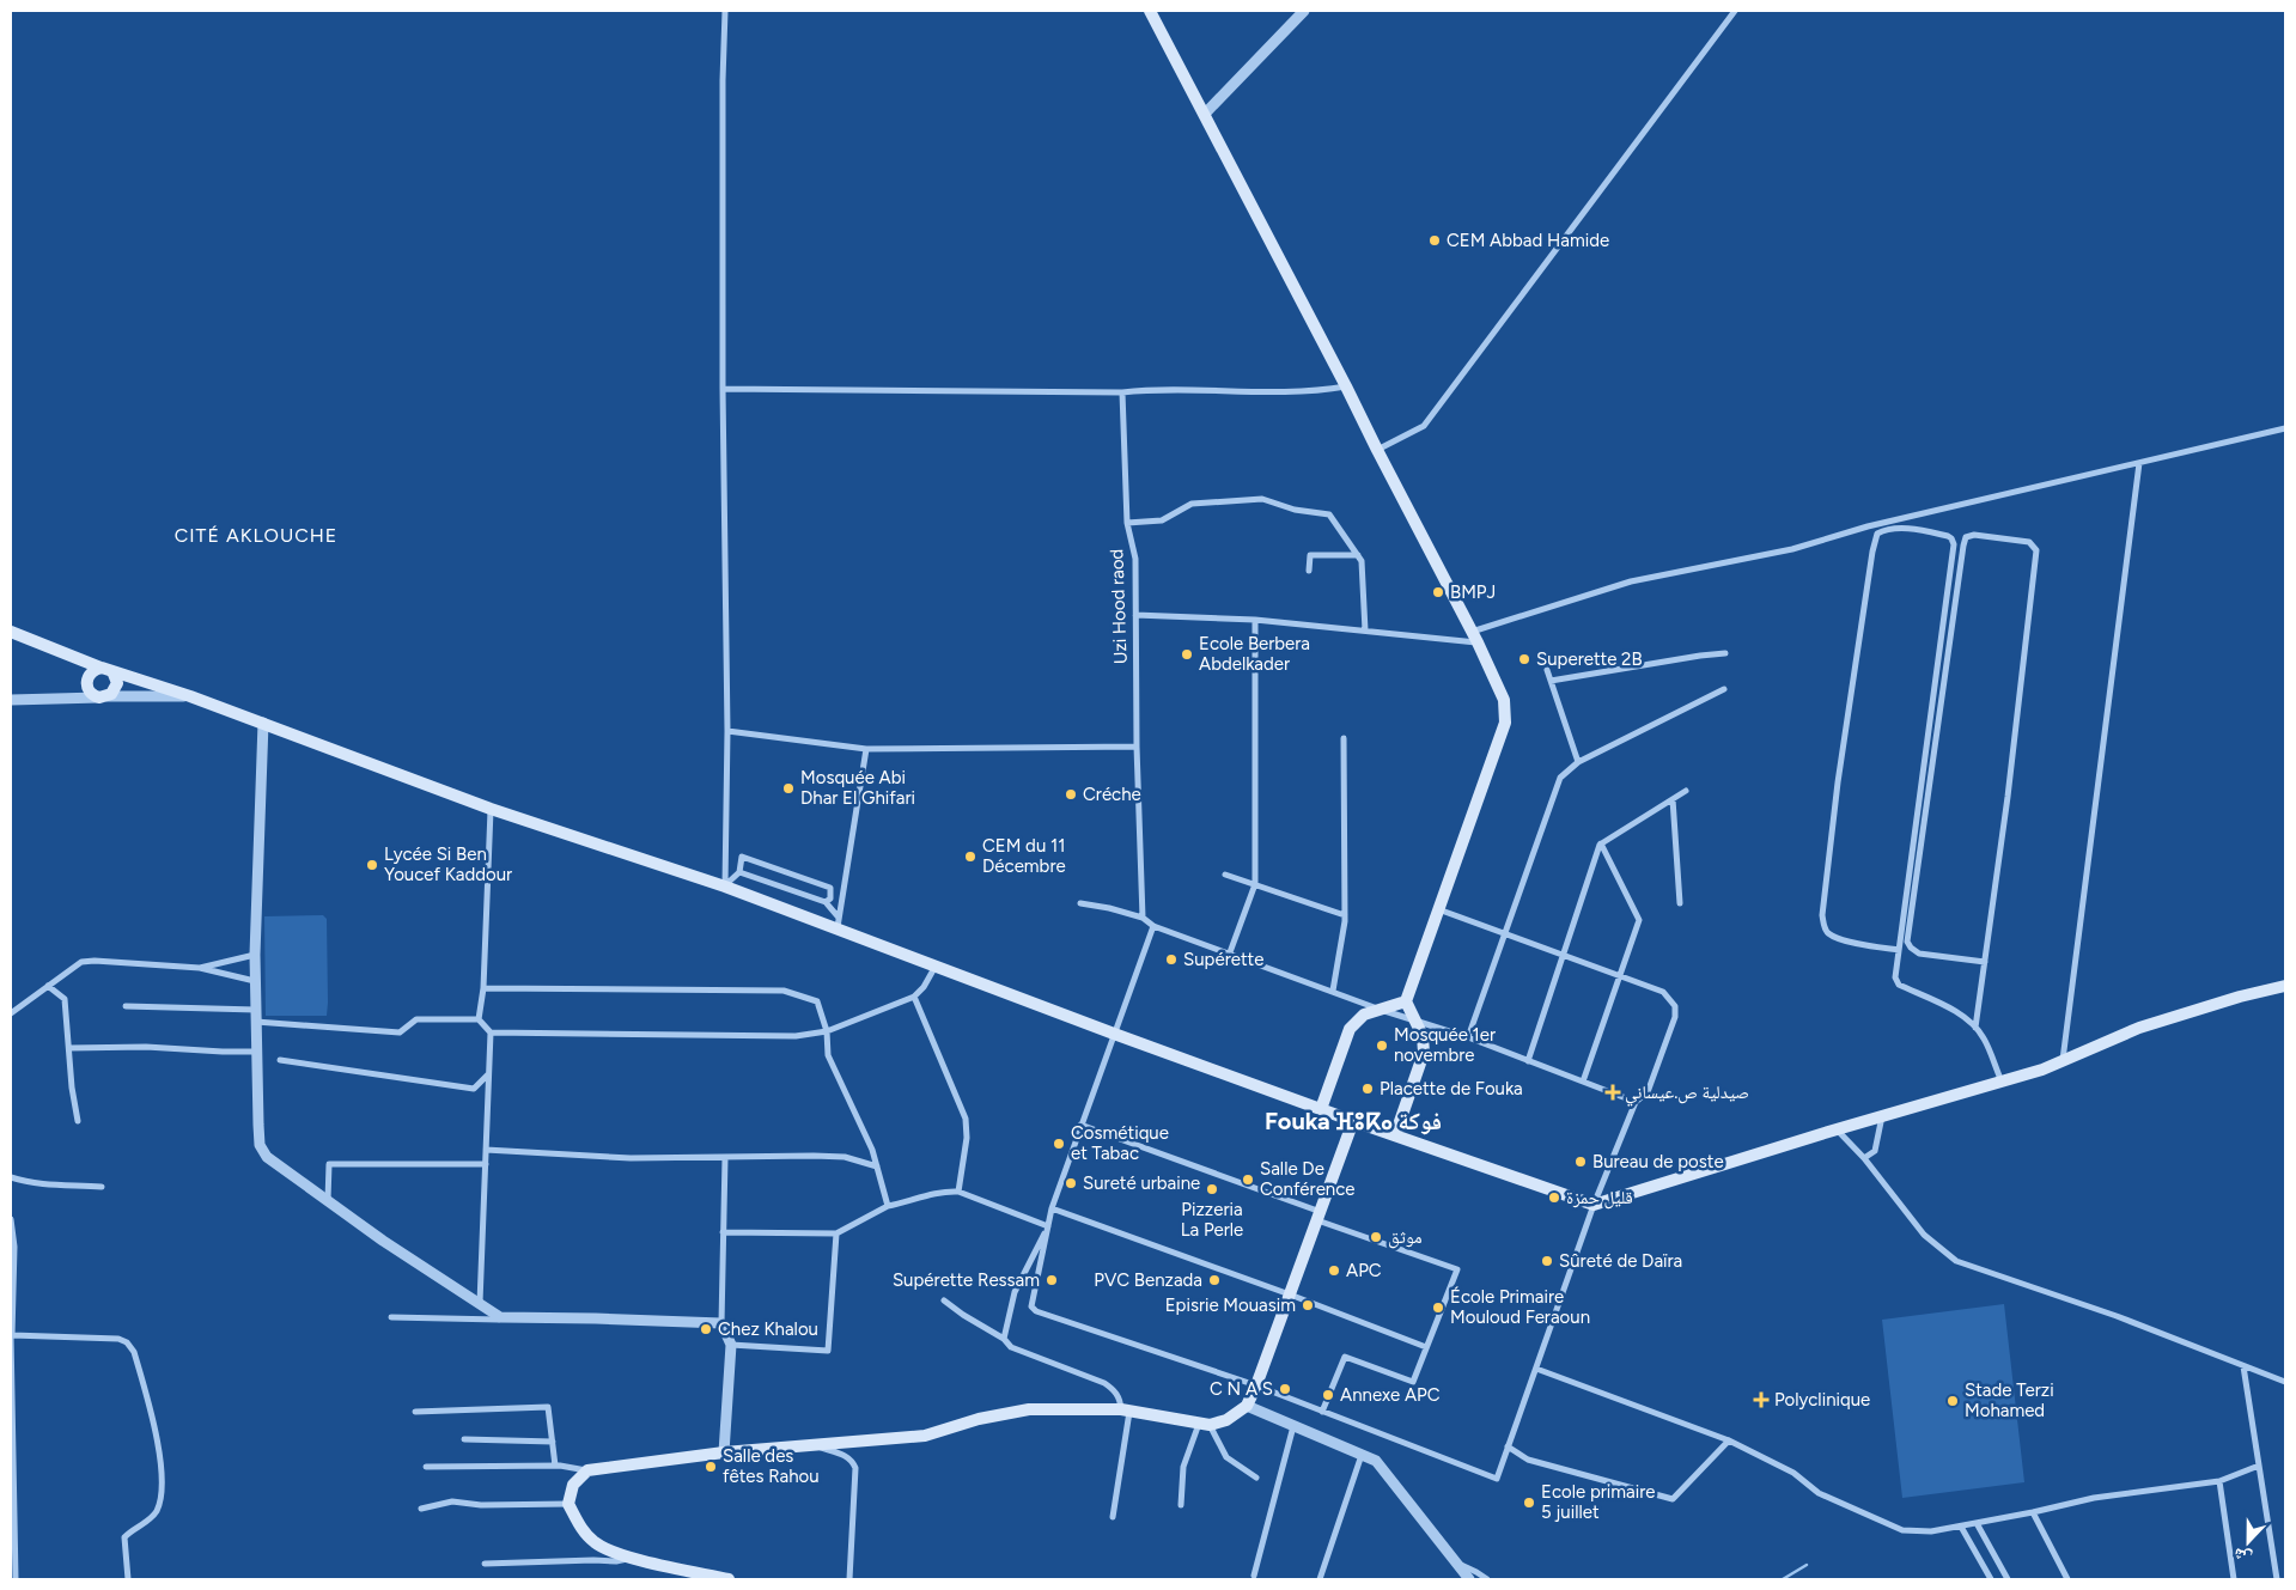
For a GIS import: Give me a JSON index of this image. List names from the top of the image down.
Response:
{
  "streets": {
    "street": ["Uzi Hood raod"]
  },
  "districts": ["CITÉ AKLOUCHE", "Fouka ⴼⵓⴽⴰ فوكة"],
  "places": {
    "other": [
      "CEM Abbad Hamide",
      "BMPJ",
      "Ecole Berbera Abdelkader",
      "Superette 2B",
      "Mosquée Abi Dhar El Ghifari",
      "Créche",
      "CEM du 11 Décembre",
      "Lycée Si Ben Youcef Kaddour",
      "Supérette",
      "Mosquée 1er novembre",
      "Placette de Fouka",
      "Cosmétique et Tabac",
      "Bureau de poste",
      "Salle De Conférence",
      "Sureté urbaine",
      "Pizzeria La Perle",
      "قليل حمزة",
      "موثق",
      "Sûreté de Daïra",
      "APC",
      "Supérette Ressam",
      "PVC Benzada",
      "Episrie Mouasim",
      "École Primaire Mouloud Feraoun",
      "Chez Khalou",
      "C N A S",
      "Annexe APC",
      "Stade Terzi Mohamed",
      "Salle des fêtes Rahou",
      "Ecole primaire 5 juillet"
    ],
    "health": ["صيدلية ص.عيساني", "Polyclinique"]
  },
  "north": "bottom"
}
